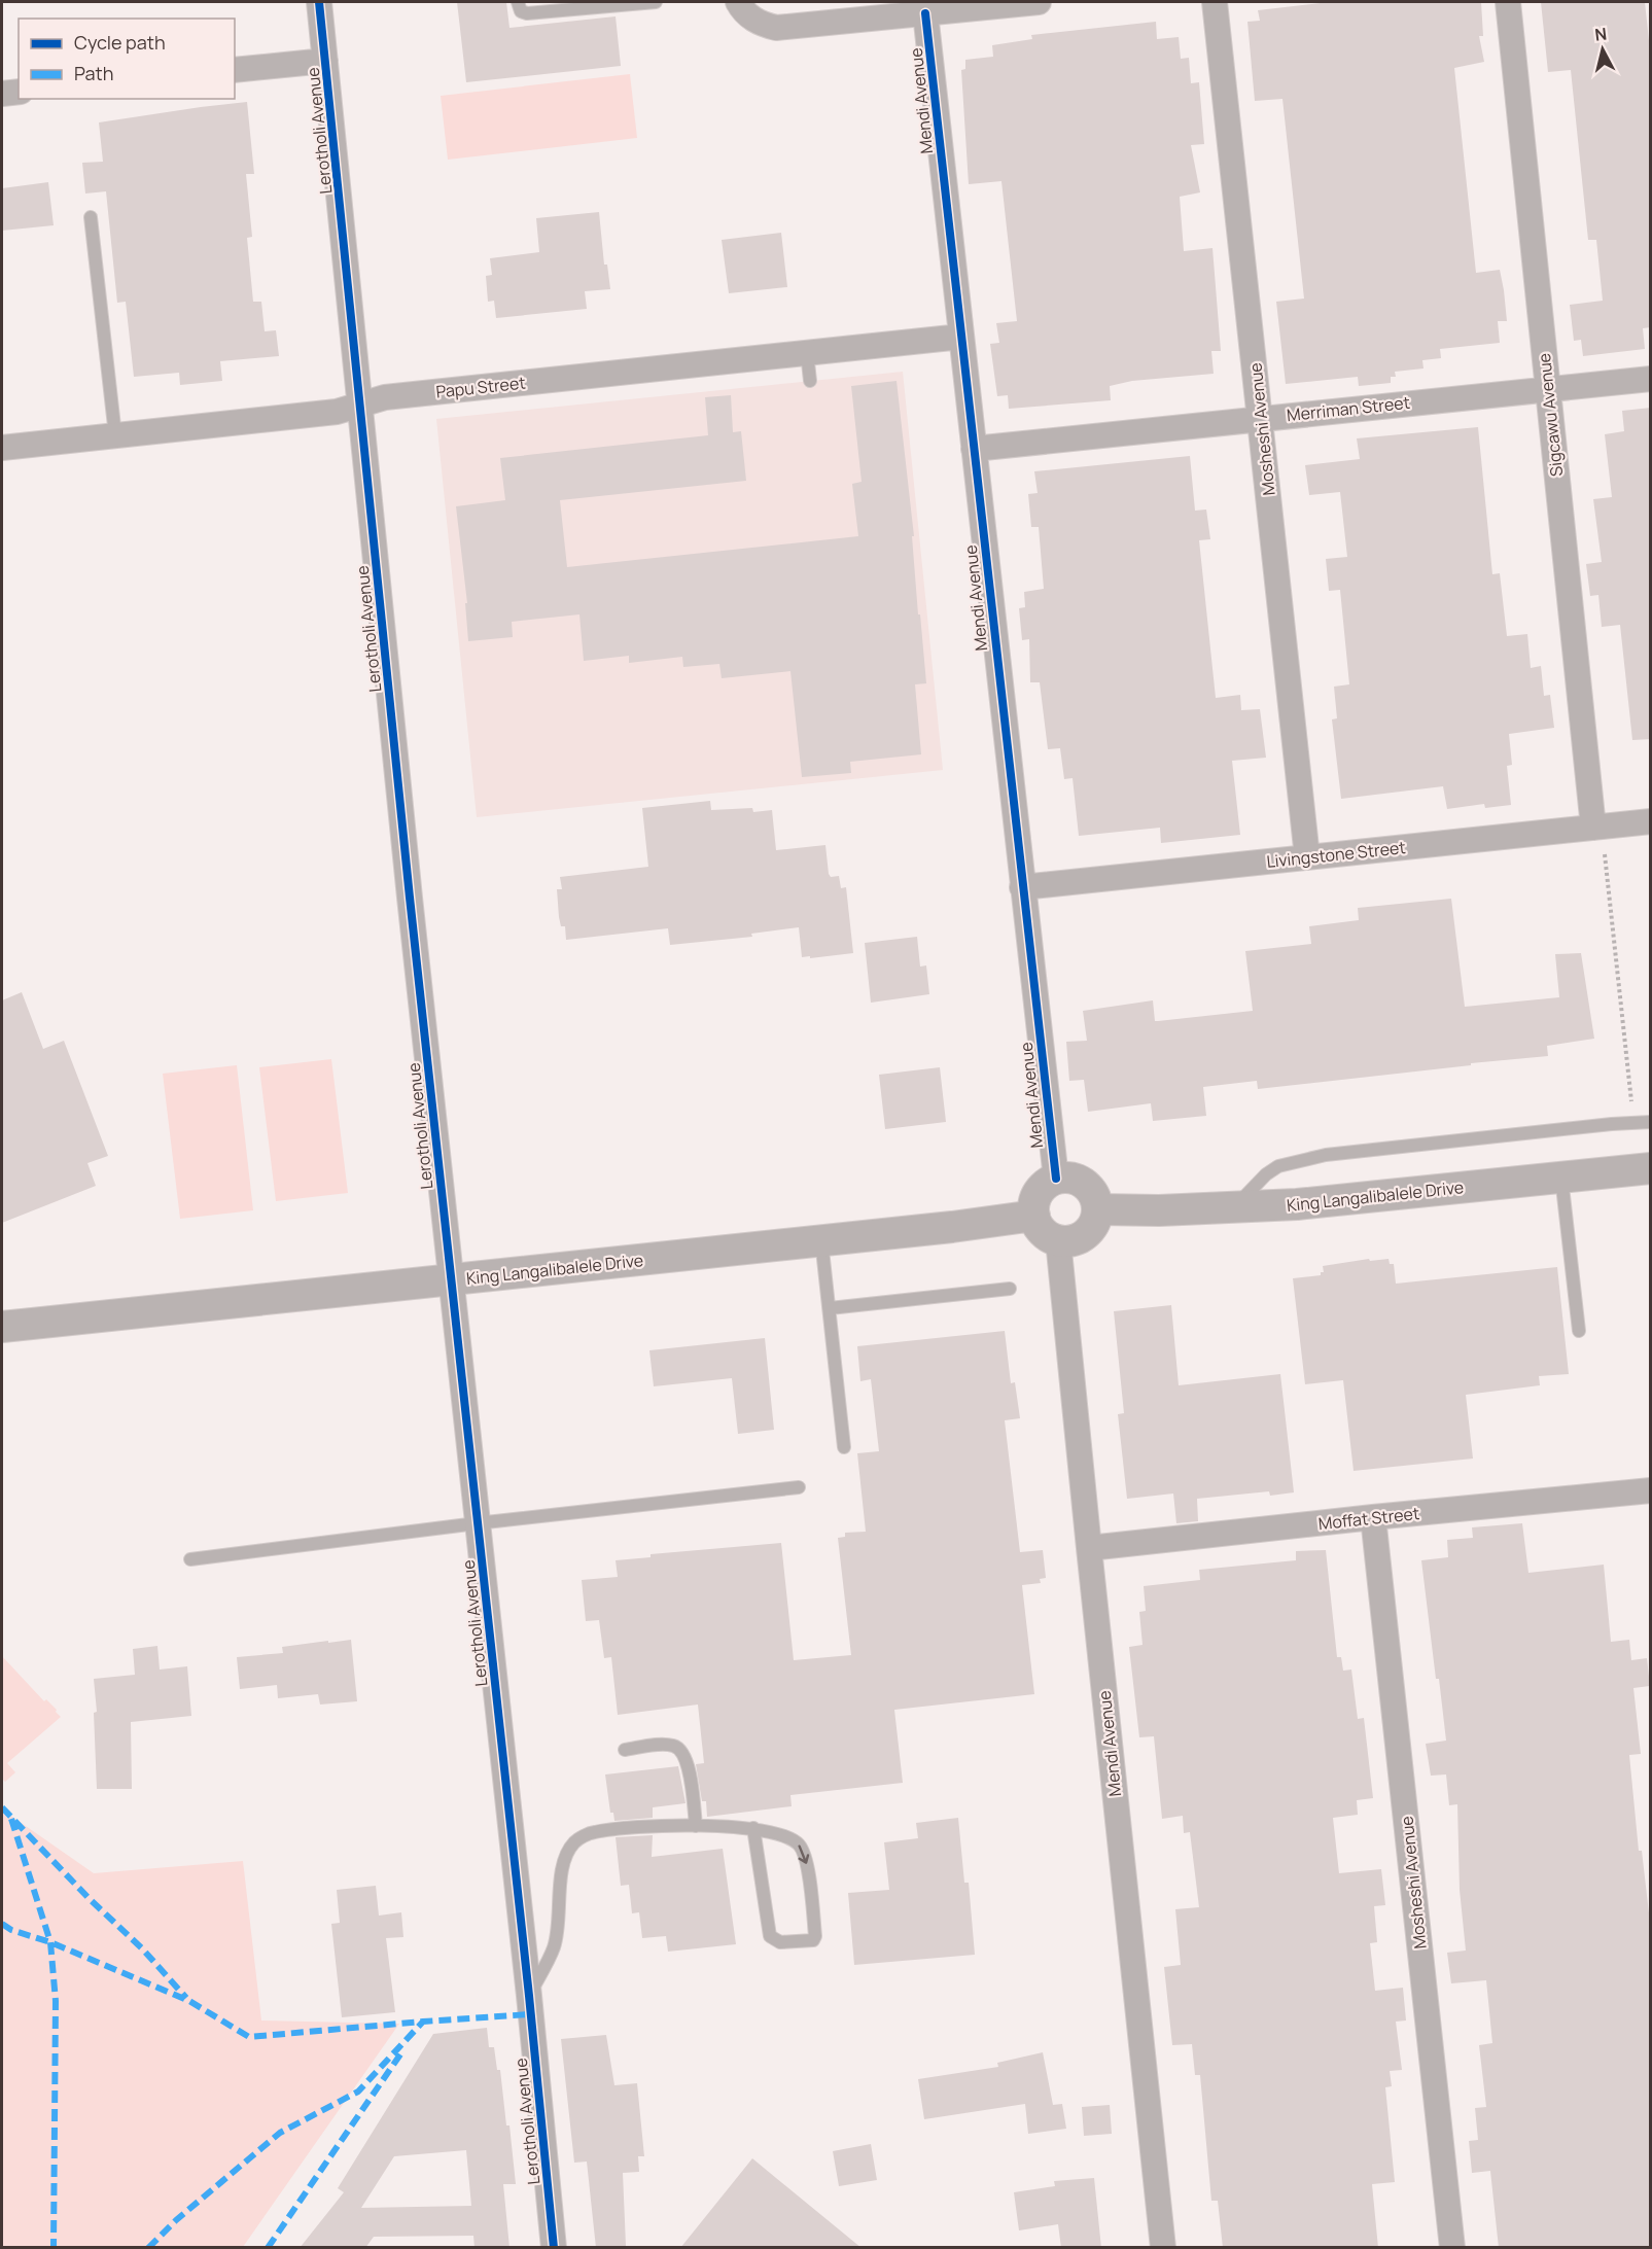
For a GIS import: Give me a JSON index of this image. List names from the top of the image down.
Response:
{
  "streets": {
    "street": [
      "Mendi Avenue",
      "Lerotholi Avenue",
      "Papu Street",
      "Merriman Street",
      "Sigcawu Avenue",
      "Mosheshi Avenue",
      "Livingstone Street",
      "King Langalibalele Drive",
      "Moffat Street"
    ]
  },
  "crossings": [
    ["Mendi Avenue", "Papu Street"],
    ["Mendi Avenue", "Merriman Street"],
    ["Mendi Avenue", "Livingstone Street"],
    ["Mendi Avenue", "King Langalibalele Drive"],
    ["Mendi Avenue", "Moffat Street"],
    ["Lerotholi Avenue", "Papu Street"],
    ["Lerotholi Avenue", "King Langalibalele Drive"],
    ["Merriman Street", "Sigcawu Avenue"],
    ["Merriman Street", "Mosheshi Avenue"],
    ["Sigcawu Avenue", "Livingstone Street"],
    ["Mosheshi Avenue", "Livingstone Street"],
    ["Mosheshi Avenue", "Moffat Street"]
  ],
  "legend": ["Cycle path", "Path"],
  "north": "top"
}
